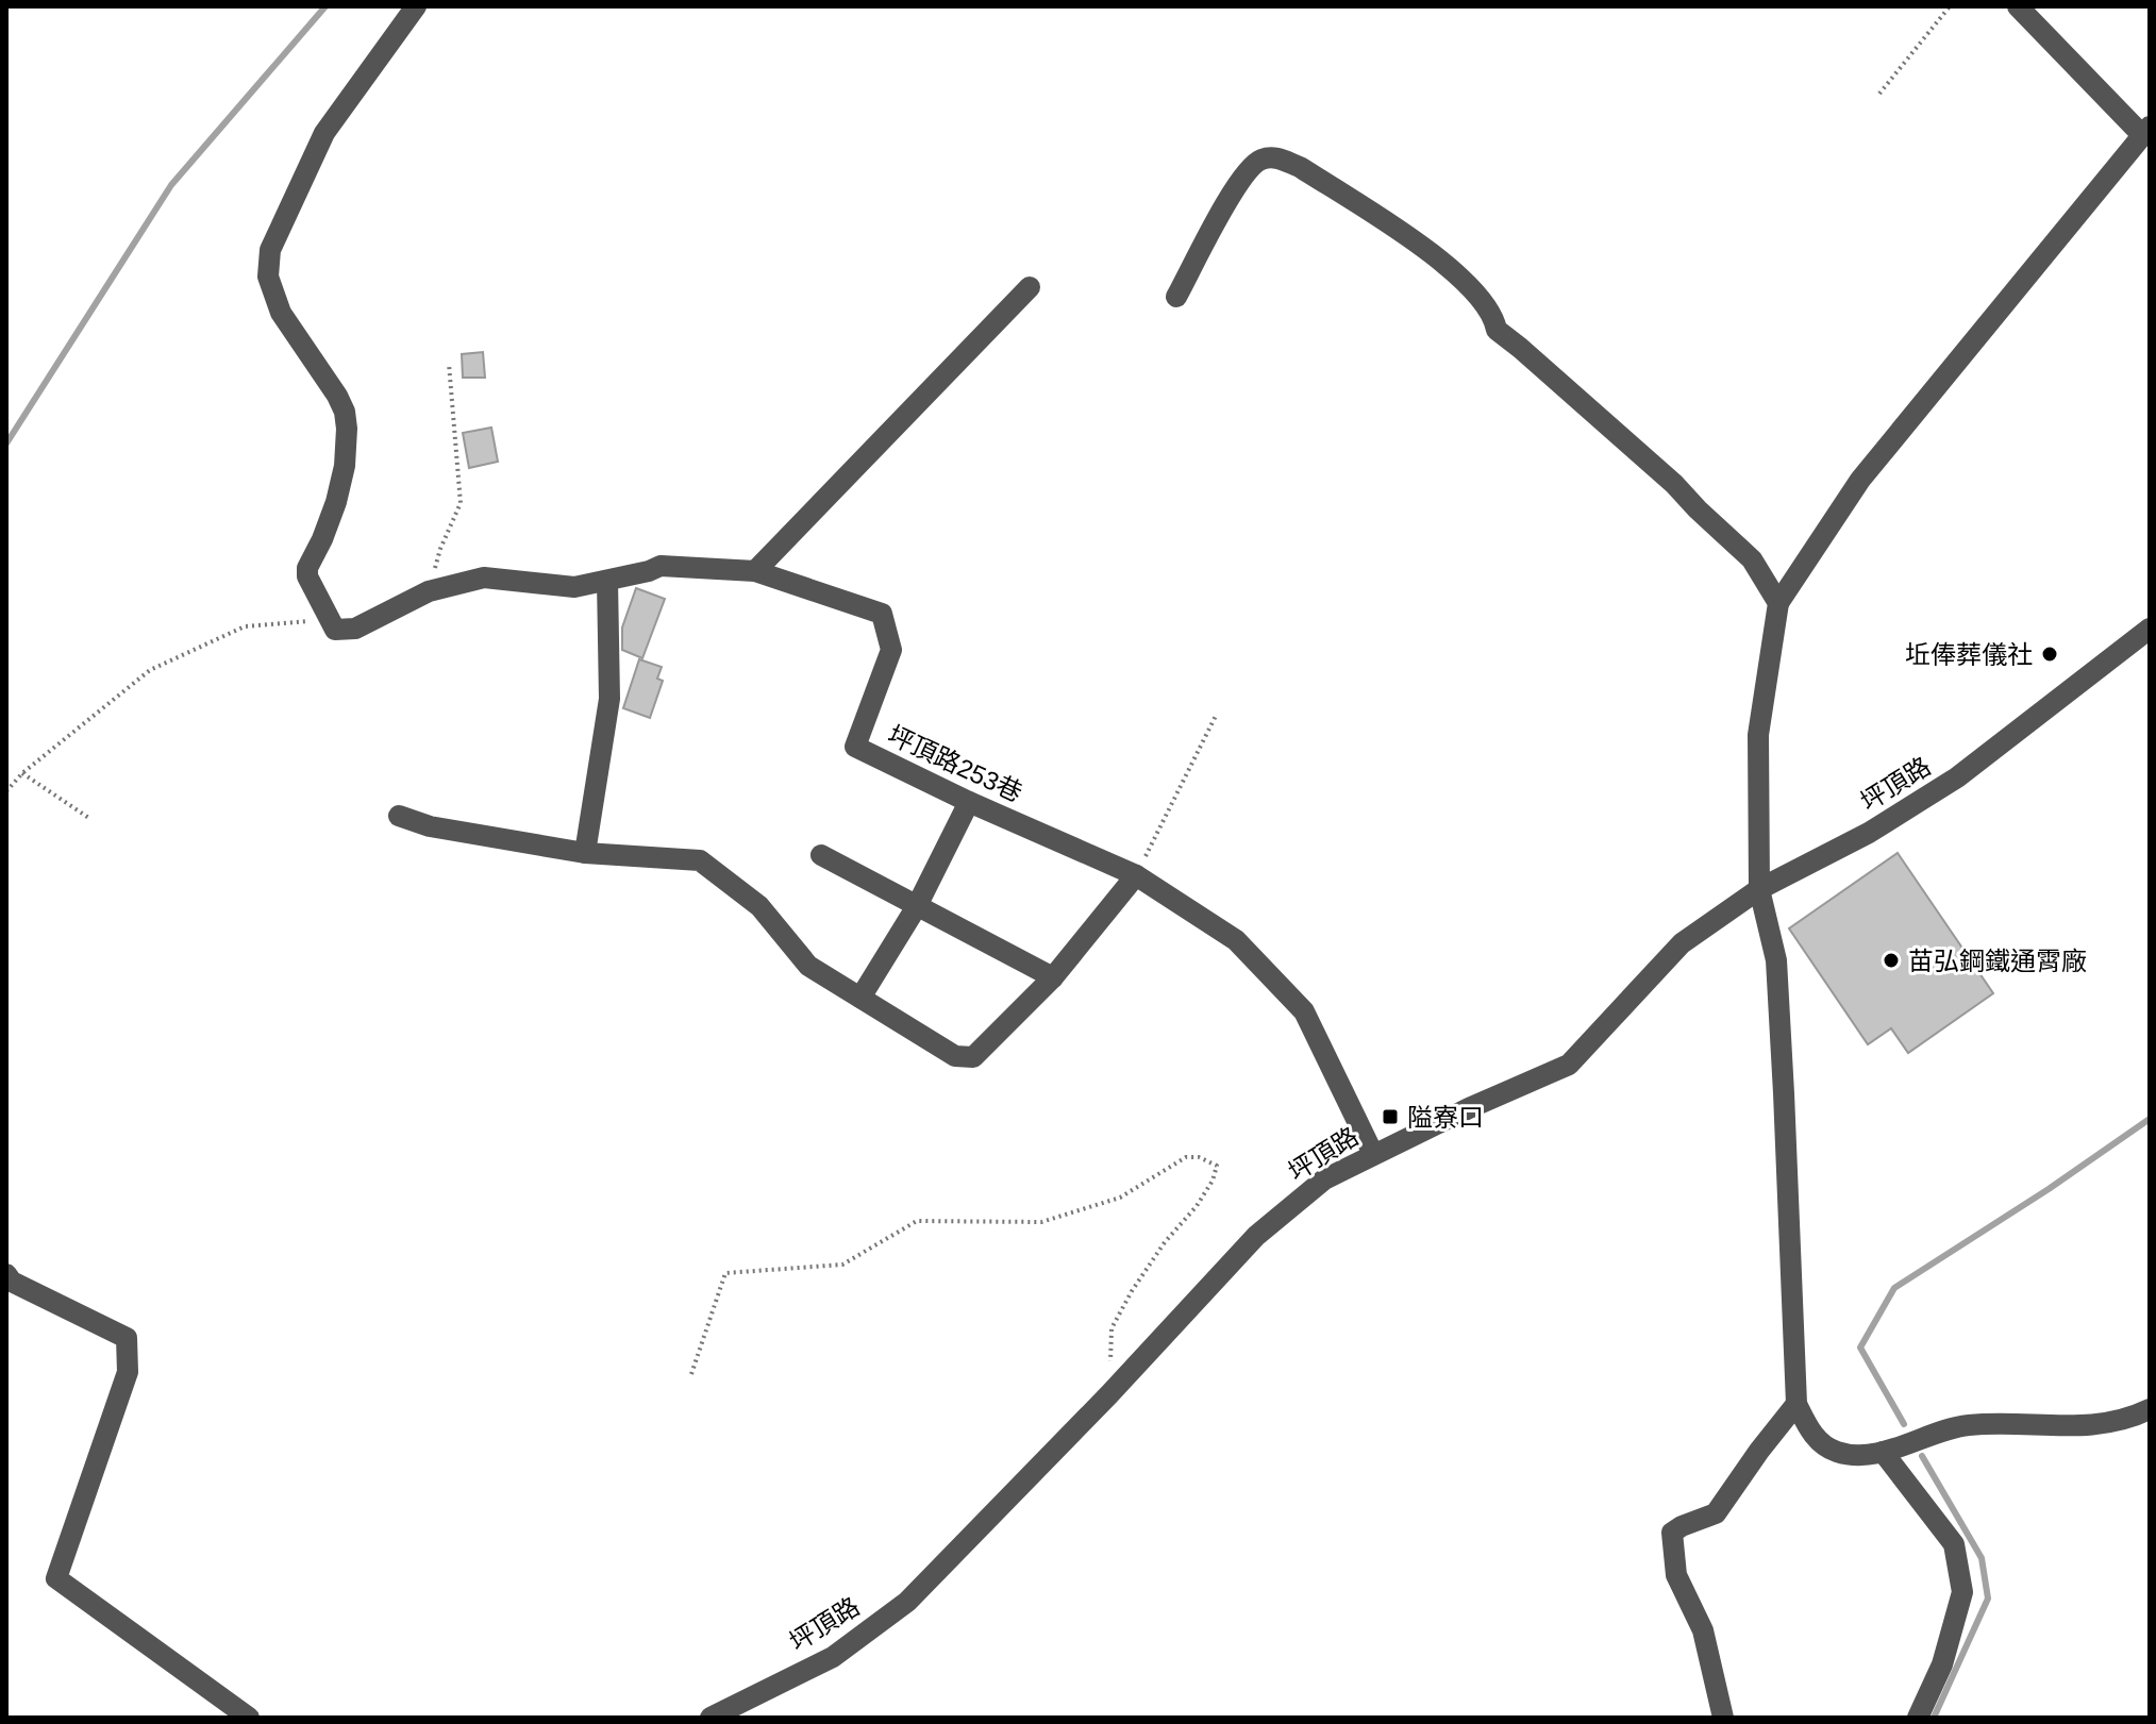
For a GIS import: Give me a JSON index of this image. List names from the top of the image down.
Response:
{
  "streets": {
    "street": ["坪頂路253巷", "坪頂路"]
  },
  "crossings": [
    ["坪頂路253巷", "坪頂路"]
  ],
  "places": {
    "other": ["坵俸葬儀社", "苗弘鋼鐵通霄廠"],
    "transit": ["隘寮口"]
  }
}
